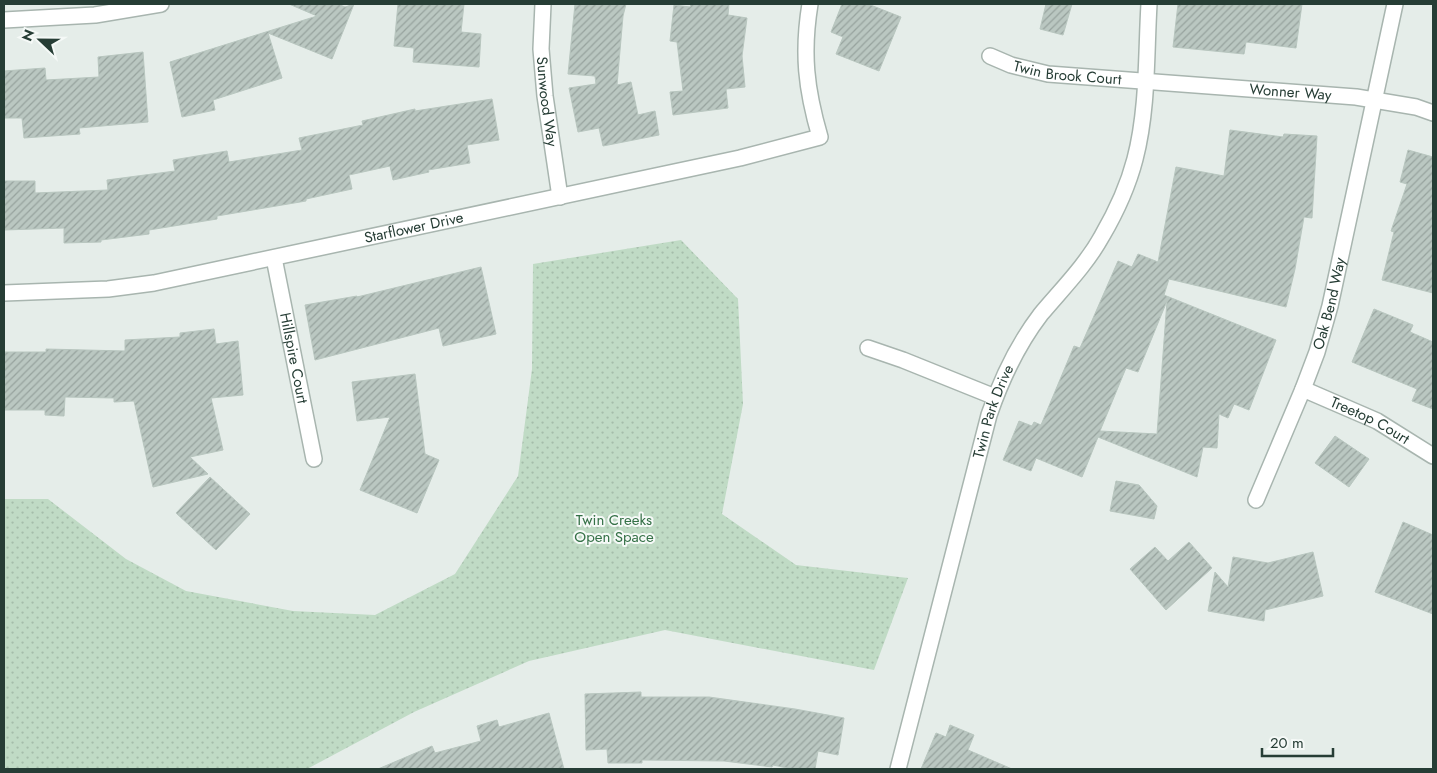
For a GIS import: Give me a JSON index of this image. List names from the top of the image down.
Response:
{
  "streets": {
    "street": [
      "Twin Brook Court",
      "Wonner Way",
      "Sunwood Way",
      "Starflower Drive",
      "Oak Bend Way",
      "Hillspire Court",
      "Twin Park Drive",
      "Treetop Court"
    ]
  },
  "crossings": [
    ["Twin Brook Court", "Wonner Way"],
    ["Twin Brook Court", "Twin Park Drive"],
    ["Wonner Way", "Oak Bend Way"],
    ["Wonner Way", "Twin Park Drive"],
    ["Sunwood Way", "Starflower Drive"],
    ["Starflower Drive", "Hillspire Court"],
    ["Oak Bend Way", "Treetop Court"]
  ],
  "parks": ["Twin Creeks Open Space"],
  "scale_bar": "20 m",
  "north": "left"
}
